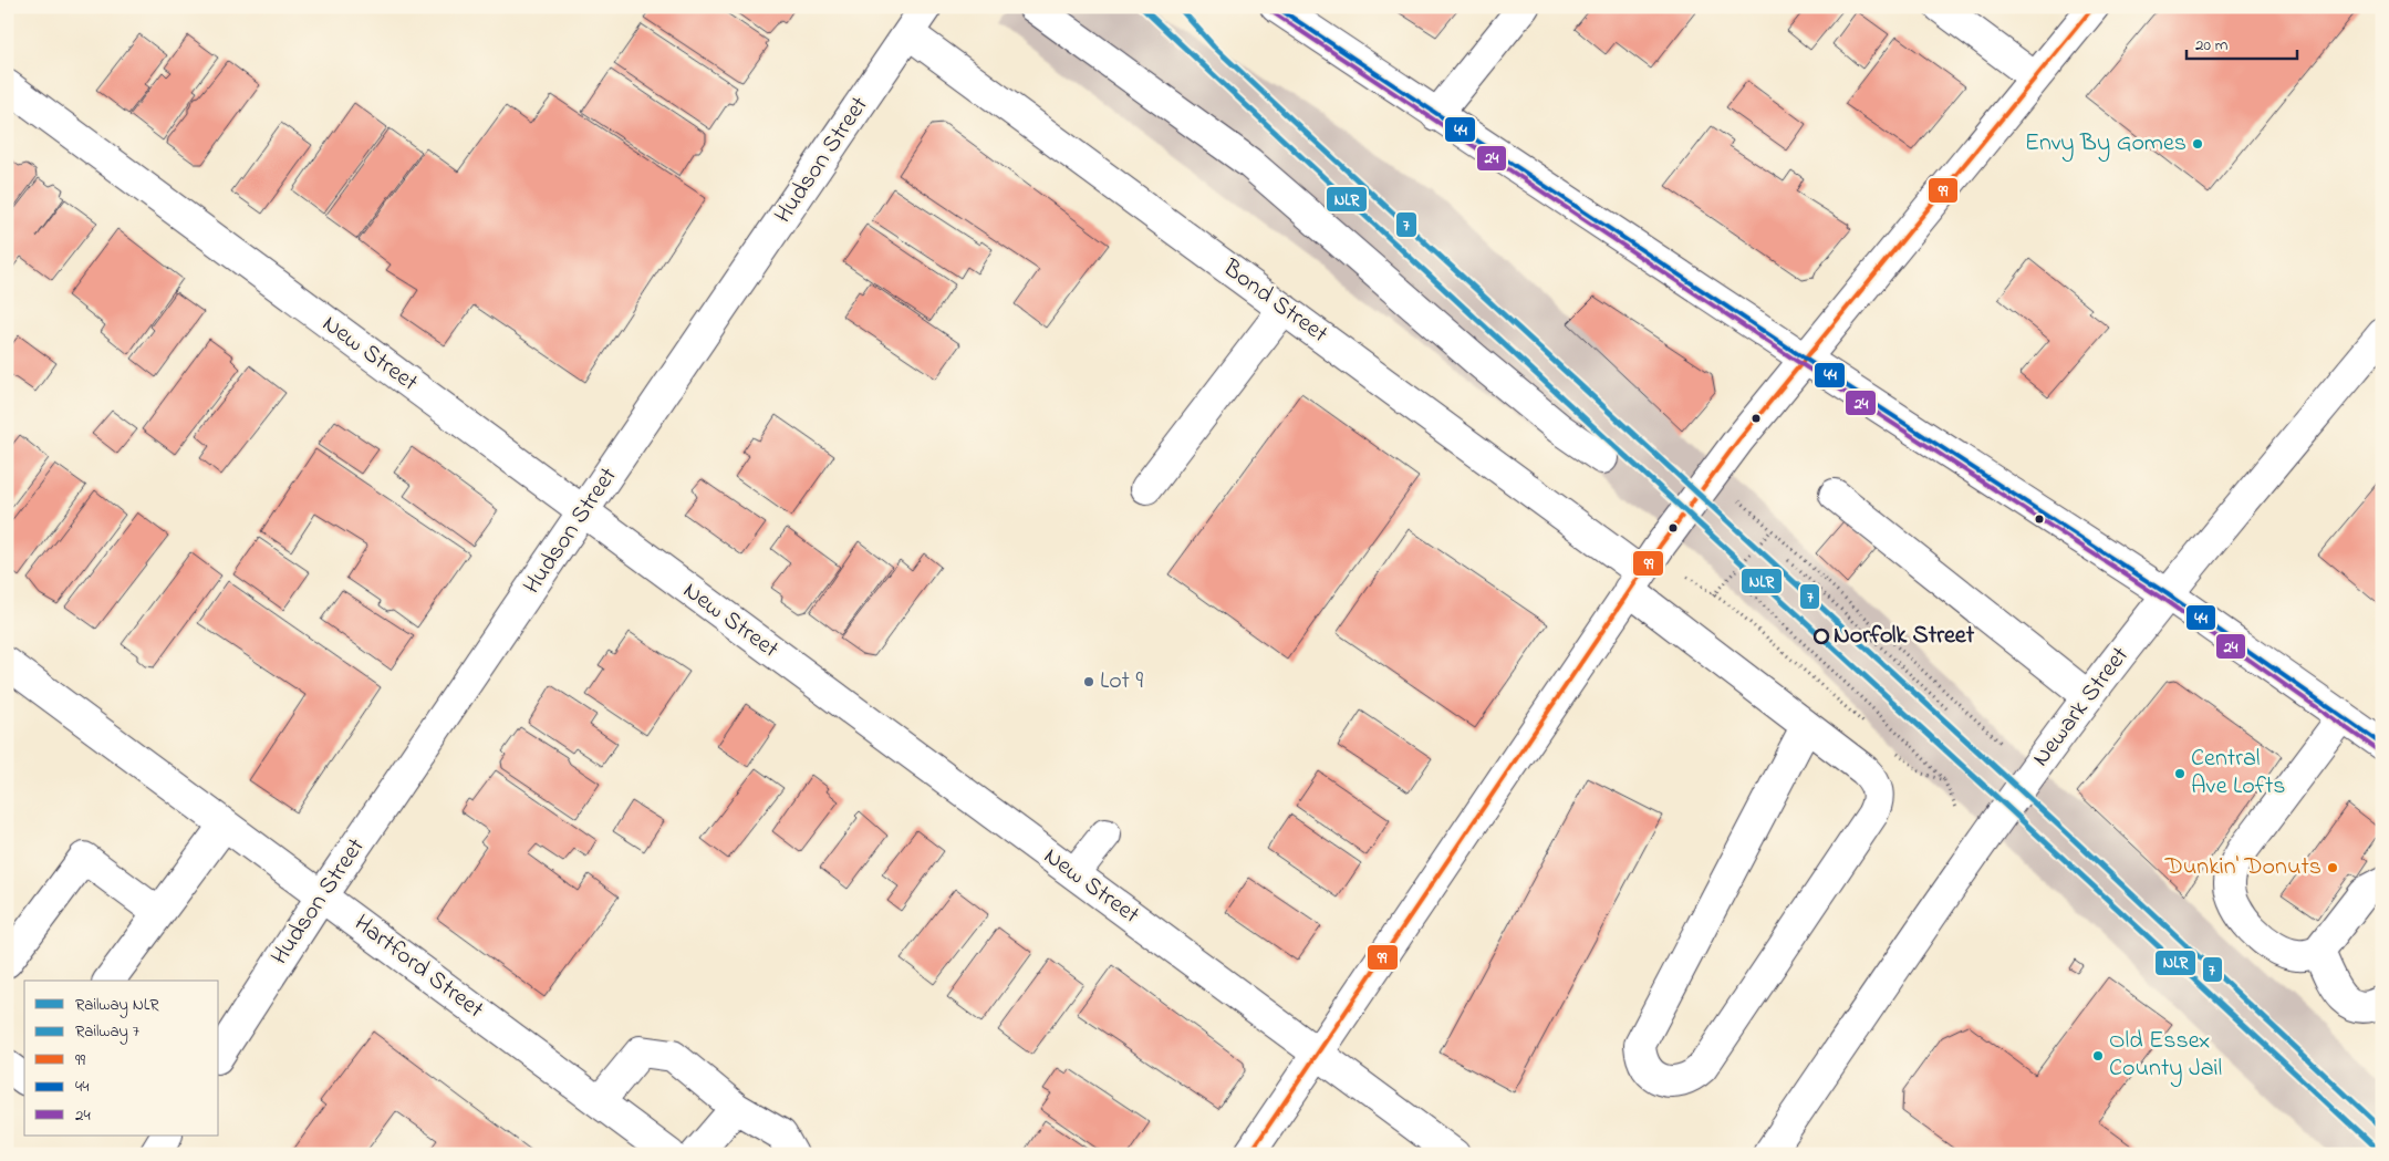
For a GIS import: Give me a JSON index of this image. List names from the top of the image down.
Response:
{
  "streets": {
    "street": [
      "Hudson Street",
      "Bond Street",
      "New Street",
      "Newark Street",
      "Hartford Street"
    ]
  },
  "crossings": [
    ["Hudson Street", "Bond Street"],
    ["Hudson Street", "New Street"],
    ["Hudson Street", "Hartford Street"]
  ],
  "places": [
    "Envy By Gomes",
    "Norfolk Street",
    "Lot 9",
    "Central Ave Lofts",
    "Dunkin' Donuts",
    "Old Essex County Jail"
  ],
  "lines": [
    "rail line NLR",
    "rail line 7",
    "transit line 99",
    "transit line 44",
    "transit line 24"
  ],
  "legend": [
    "Railway NLR",
    "Railway 7",
    "99",
    "44",
    "24"
  ],
  "scale_bar": "20 m"
}
